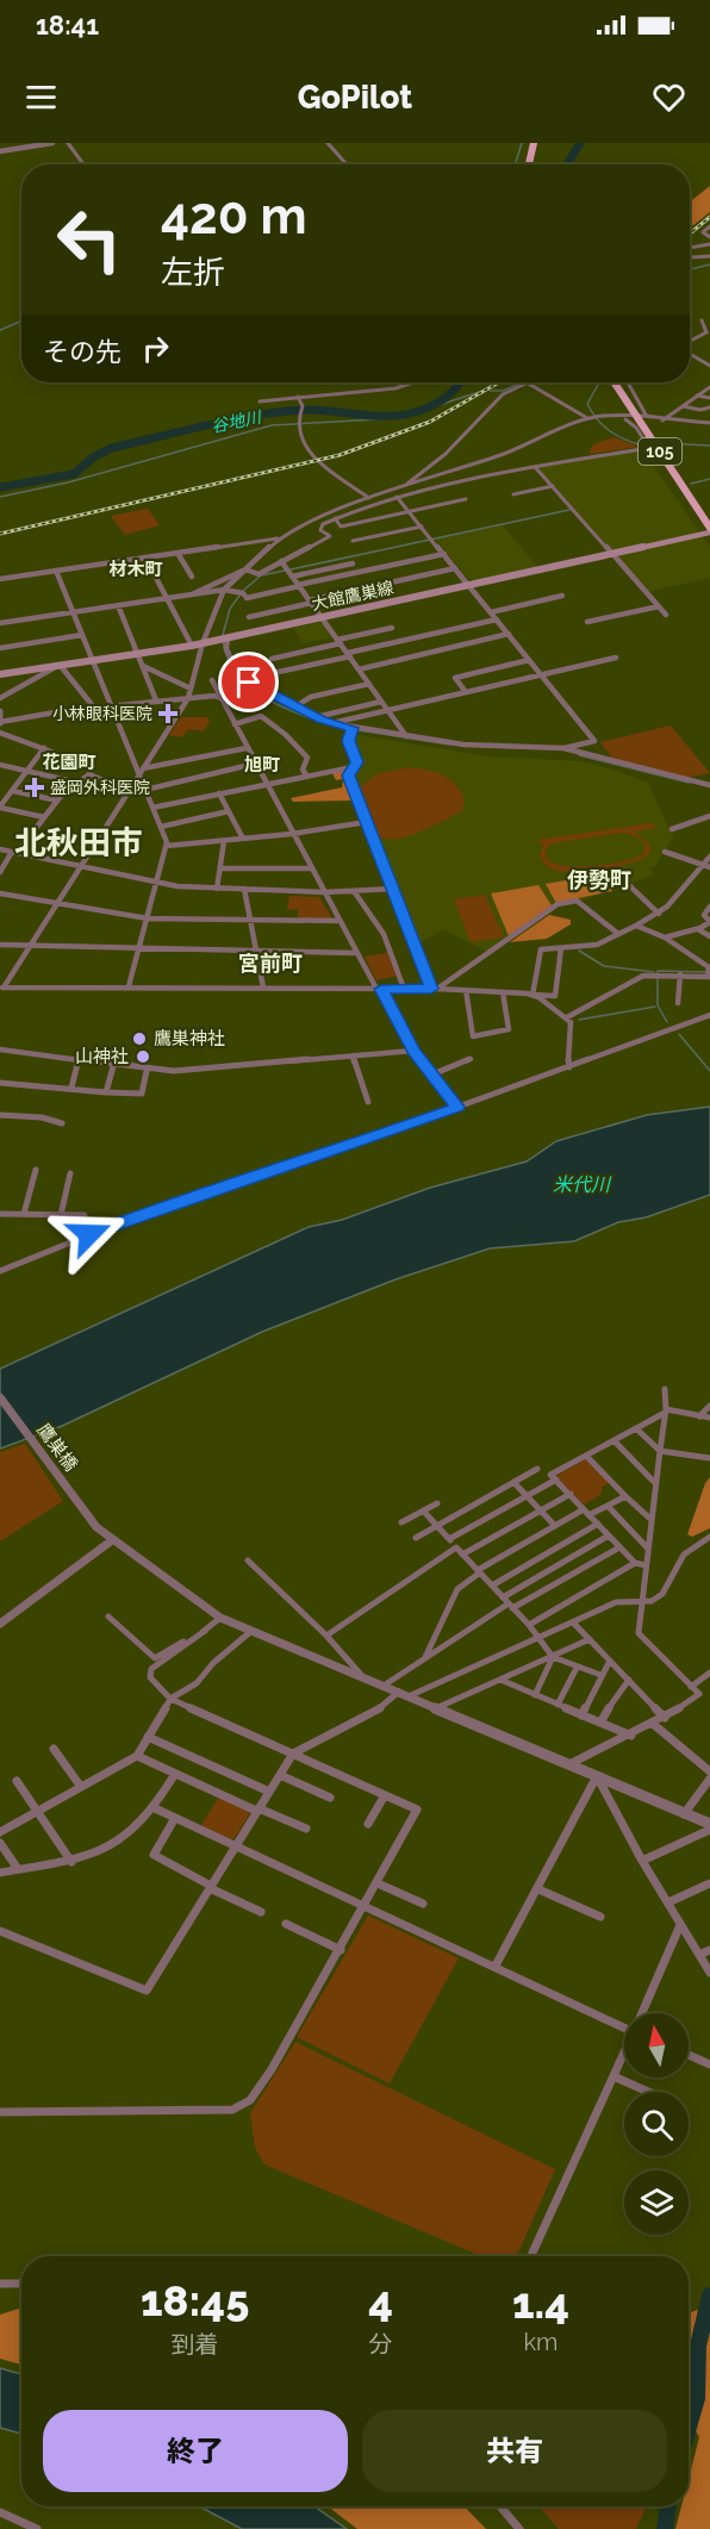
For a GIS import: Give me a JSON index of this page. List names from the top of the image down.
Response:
{
  "streets": {
    "highway": ["105"],
    "main road": ["大館鷹巣線"],
    "street": ["鷹巣橋"]
  },
  "crossings": [
    ["105", "大館鷹巣線"]
  ],
  "districts": [
    "材木町",
    "花園町",
    "旭町",
    "北秋田市",
    "伊勢町",
    "宮前町"
  ],
  "water": ["谷地川", "米代川"],
  "places": {
    "health": ["小林眼科医院", "盛岡外科医院"],
    "other": ["鷹巣神社", "山神社"]
  },
  "north": "top",
  "page": {
    "status": "18:41",
    "header": "GoPilot",
    "turn": ["420 m", "左折"],
    "then": "その先",
    "eta": [
      "18:45",
      "到着",
      "4",
      "分",
      "1.4",
      "km"
    ],
    "buttons": ["終了", "共有"]
  }
}
